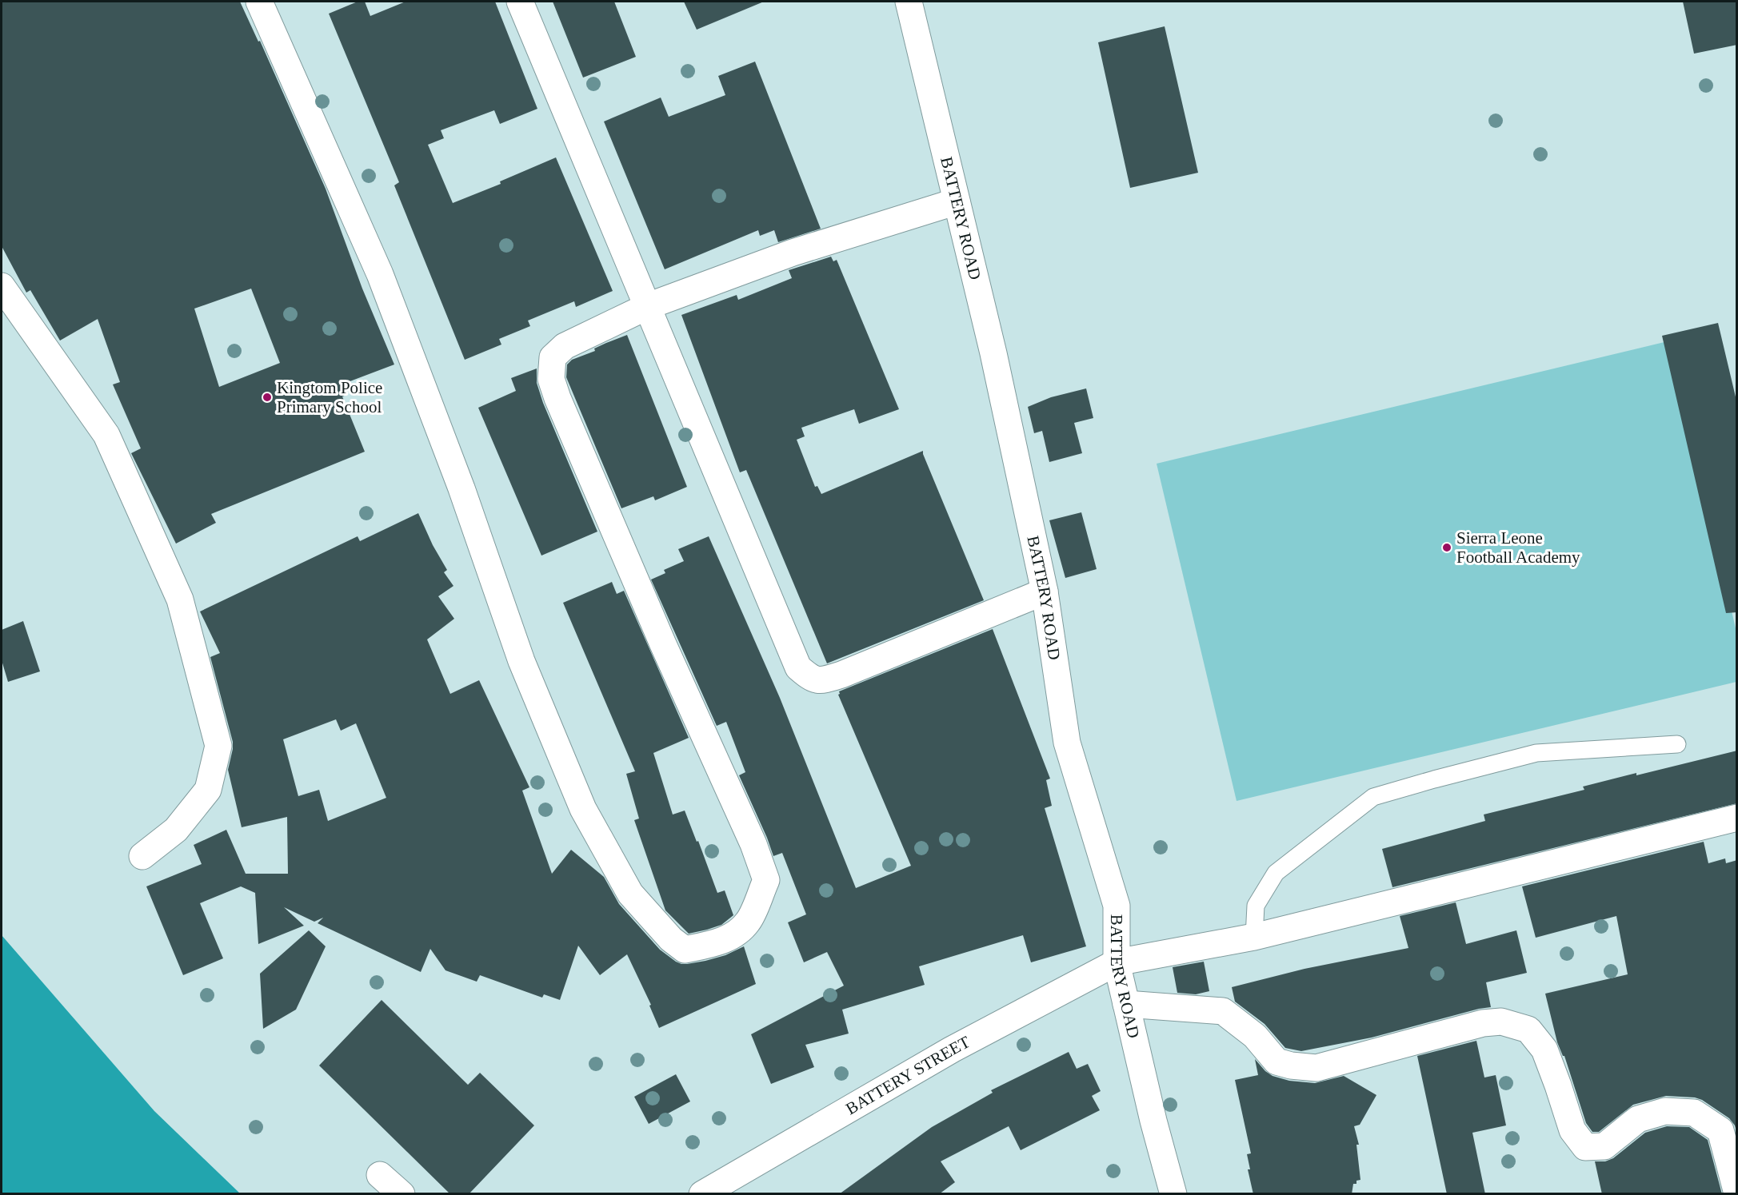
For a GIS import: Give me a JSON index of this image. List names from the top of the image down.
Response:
{
  "streets": {
    "street": ["BATTERY ROAD", "BATTERY STREET"]
  },
  "crossings": [
    ["BATTERY ROAD", "BATTERY STREET"]
  ],
  "places": ["Kingtom Police Primary School", "Sierra Leone Football Academy"]
}
